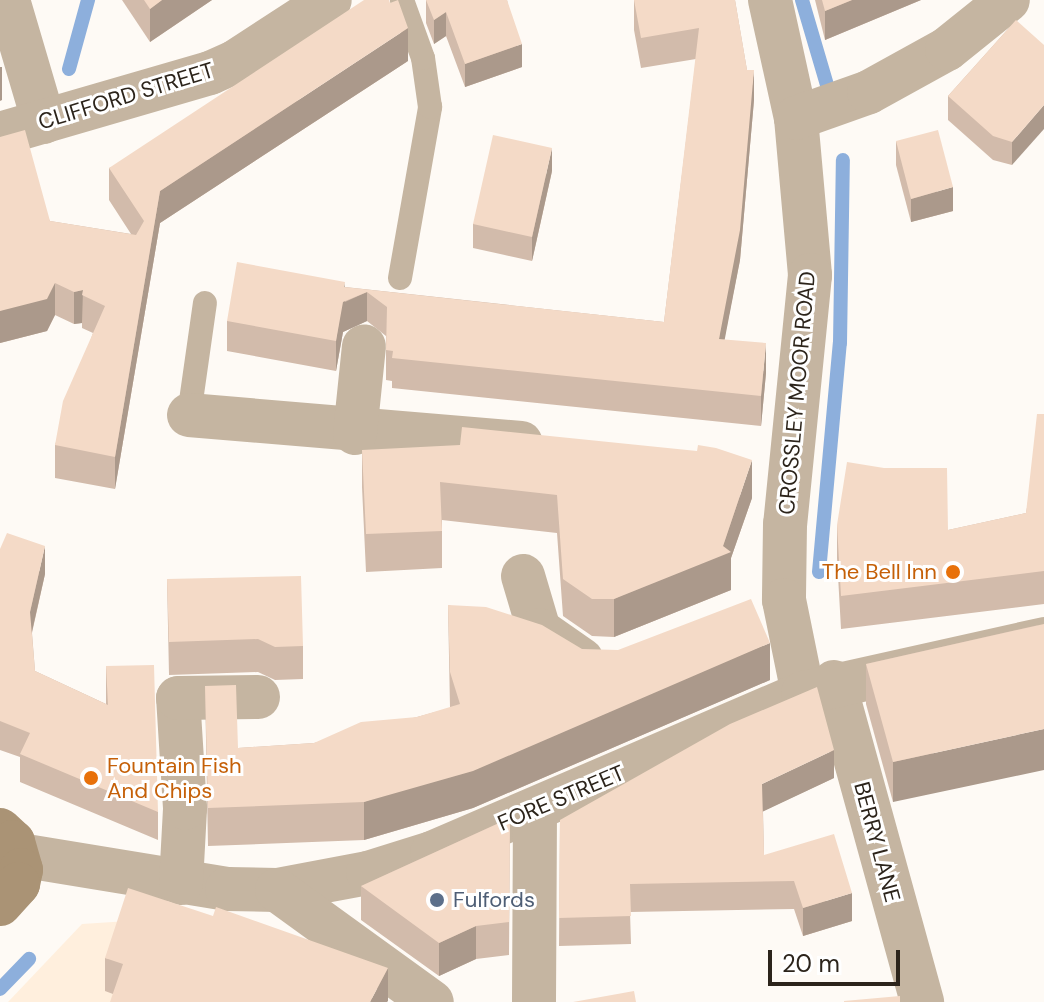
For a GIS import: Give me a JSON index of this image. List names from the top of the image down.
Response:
{
  "streets": {
    "street": [
      "CLIFFORD STREET",
      "CROSSLEY MOOR ROAD",
      "FORE STREET",
      "BERRY LANE"
    ]
  },
  "crossings": [
    ["CROSSLEY MOOR ROAD", "FORE STREET"],
    ["CROSSLEY MOOR ROAD", "BERRY LANE"],
    ["FORE STREET", "BERRY LANE"]
  ],
  "places": ["The Bell Inn", "Fountain Fish And Chips", "Fulfords"],
  "scale_bar": "20 m"
}
